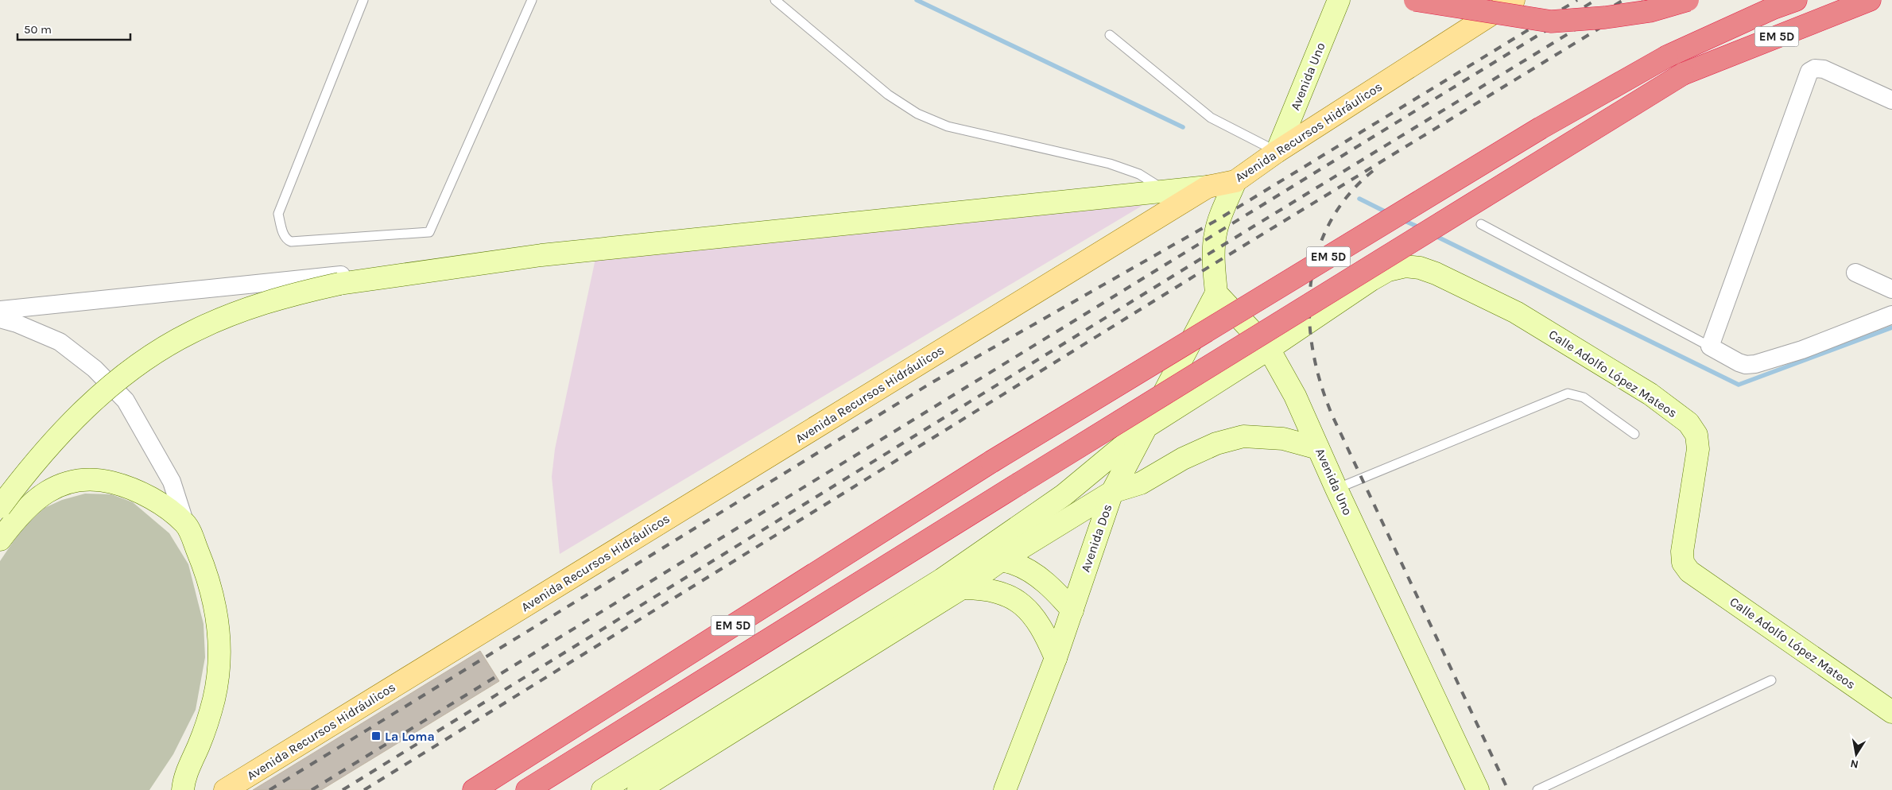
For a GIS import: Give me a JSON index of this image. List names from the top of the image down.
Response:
{
  "streets": {
    "highway": ["EM 5D"],
    "main road": [
      "Avenida Uno",
      "Avenida Recursos Hidráulicos",
      "Calle Adolfo López Mateos",
      "Avenida Dos"
    ]
  },
  "crossings": [
    ["Avenida Uno", "Avenida Recursos Hidráulicos"],
    ["Avenida Uno", "Calle Adolfo López Mateos"],
    ["Avenida Uno", "Avenida Dos"],
    ["Calle Adolfo López Mateos", "Avenida Dos"]
  ],
  "places": {
    "transit": ["La Loma"]
  },
  "scale_bar": "50 m",
  "north": "bottom"
}
